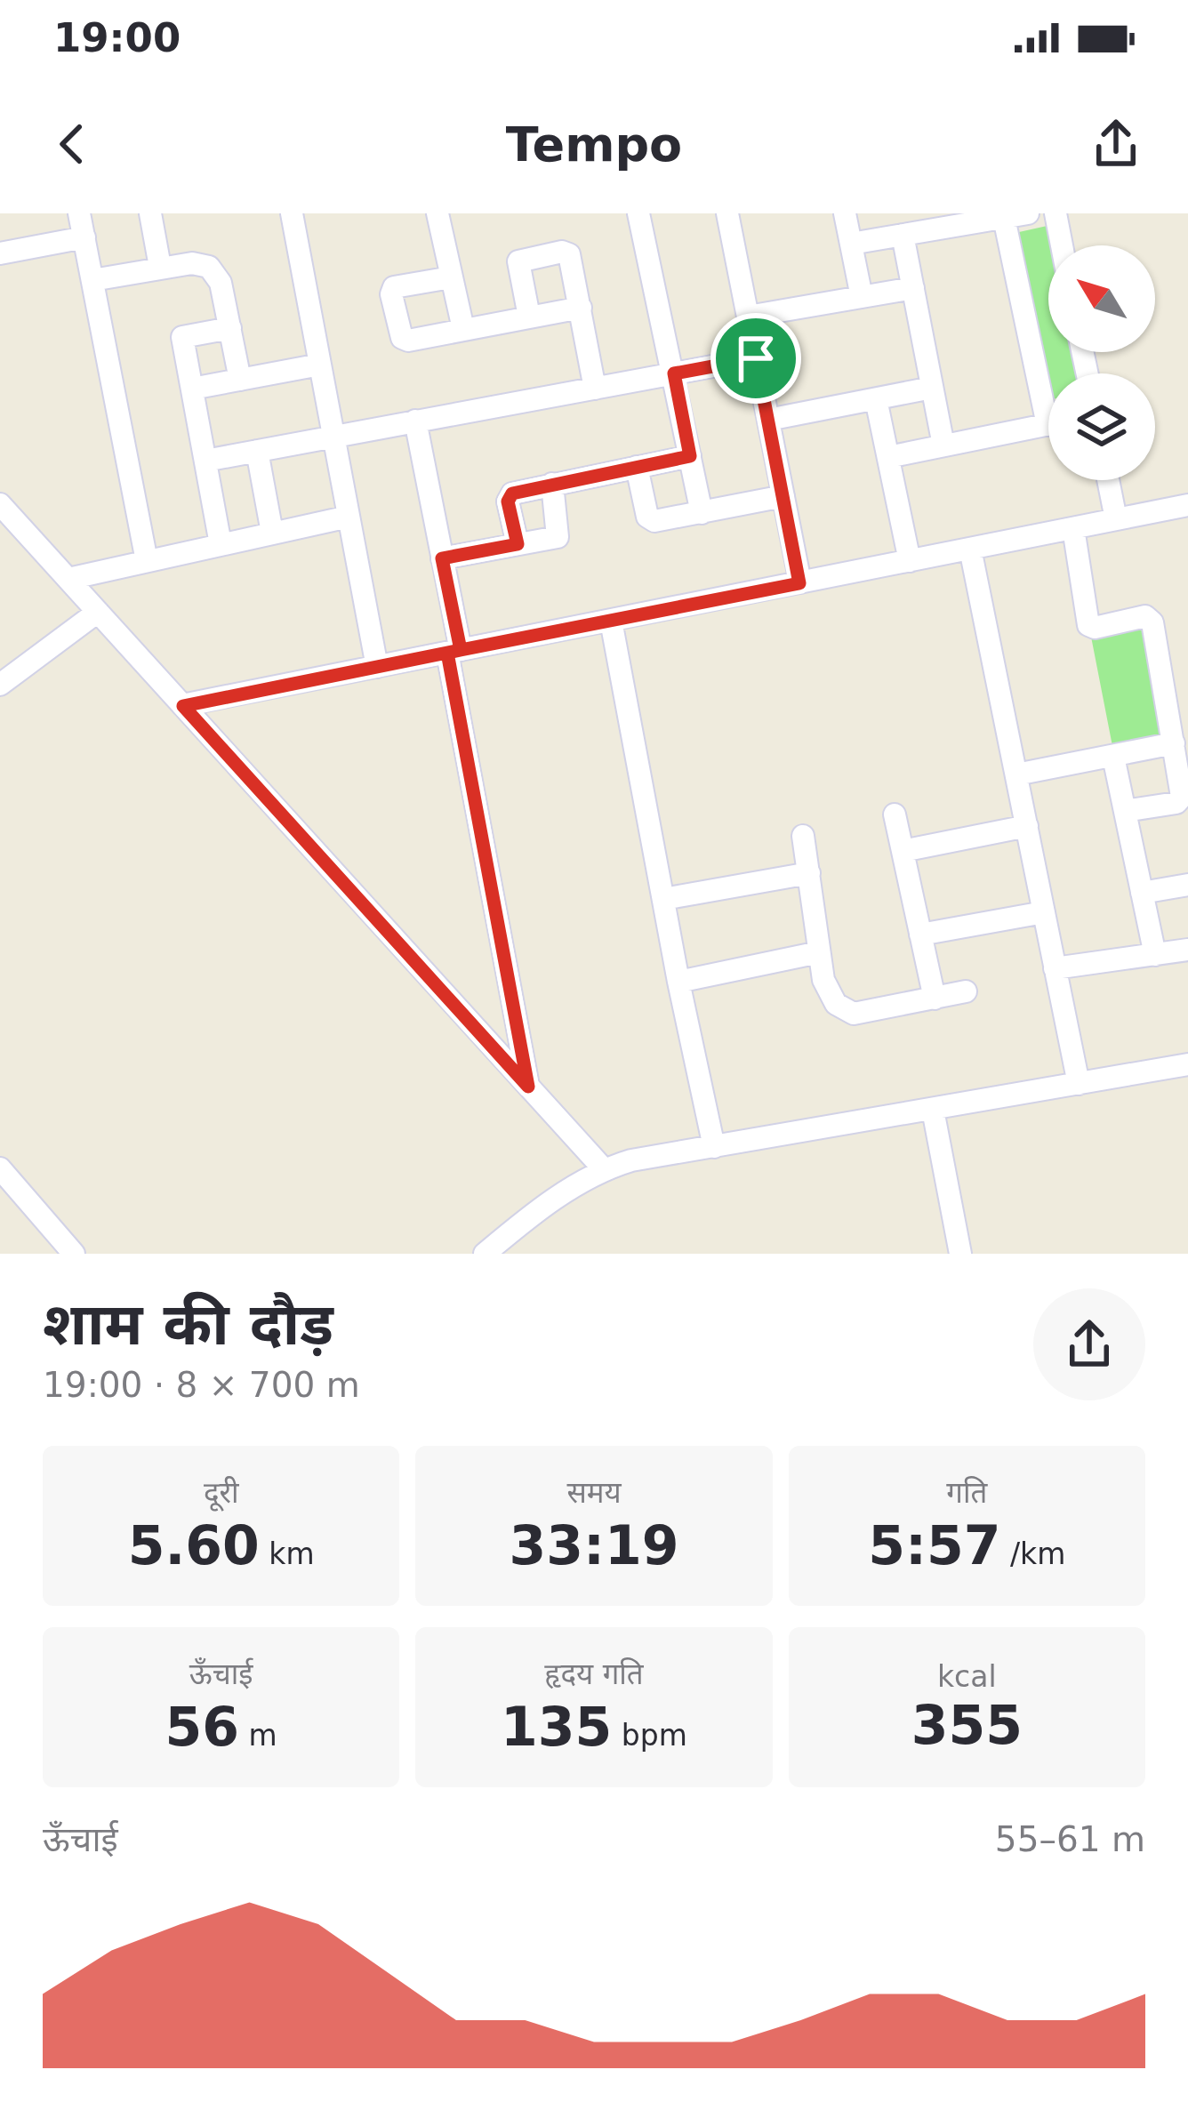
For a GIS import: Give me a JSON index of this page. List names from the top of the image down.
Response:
{
  "north": "top left",
  "page": {
    "status": "19:00",
    "header": "Tempo",
    "heading": ["शाम की दौड़", "19:00 · 8 × 700 m"],
    "stats": [
      ["दूरी", "5.60 km"],
      ["समय", "33:19"],
      ["गति", "5:57 /km"],
      ["ऊँचाई", "56 m"],
      ["हृदय गति", "135 bpm"],
      ["kcal", "355"]
    ],
    "chart": ["ऊँचाई", "55–61 m"]
  }
}
